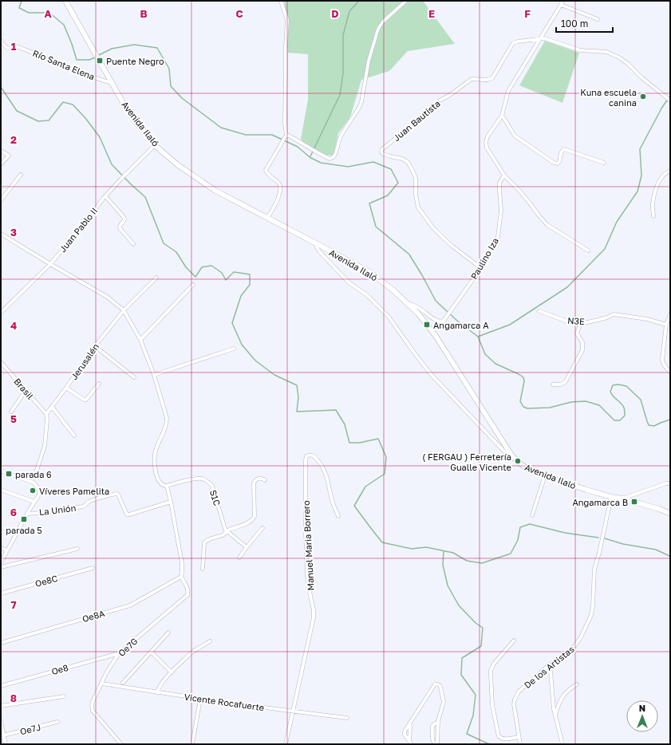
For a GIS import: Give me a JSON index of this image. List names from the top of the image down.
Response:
{
  "streets": {
    "main road": ["Avenida Ilaló"],
    "street": [
      "Río Santa Elena",
      "Juan Bautista",
      "Juan Pablo II",
      "Paulino Iza",
      "N3E",
      "Jerusalén",
      "Brasil",
      "S1C",
      "La Unión",
      "Manuel Maria Borrero",
      "Oe8C",
      "Oe8A",
      "Oe7G",
      "De los Artistas",
      "Oe8",
      "Vicente Rocafuerte",
      "Oe7J"
    ]
  },
  "crossings": [
    ["Río Santa Elena", "Avenida Ilaló"],
    ["Juan Bautista", "Paulino Iza"],
    ["Avenida Ilaló", "Juan Pablo II"],
    ["Avenida Ilaló", "Paulino Iza"],
    ["Avenida Ilaló", "De los Artistas"],
    ["Jerusalén", "Brasil"],
    ["Manuel Maria Borrero", "Vicente Rocafuerte"],
    ["Oe8A", "Oe7G"],
    ["Oe7G", "Oe8"],
    ["Oe7G", "Vicente Rocafuerte"]
  ],
  "places": {
    "transit": [
      "Puente Negro",
      "Angamarca A",
      "parada 6",
      "Angamarca B",
      "parada 5"
    ],
    "other": ["Kuna escuela canina", "( FERGAU ) Ferretería Gualle Vicente", "Víveres Pamelita"]
  },
  "scale_bar": "100 m",
  "north": "top",
  "grid": {
    "columns": [
      "A",
      "B",
      "C",
      "D",
      "E",
      "F"
    ],
    "rows": [
      "1",
      "2",
      "3",
      "4",
      "5",
      "6",
      "7",
      "8"
    ]
  }
}
